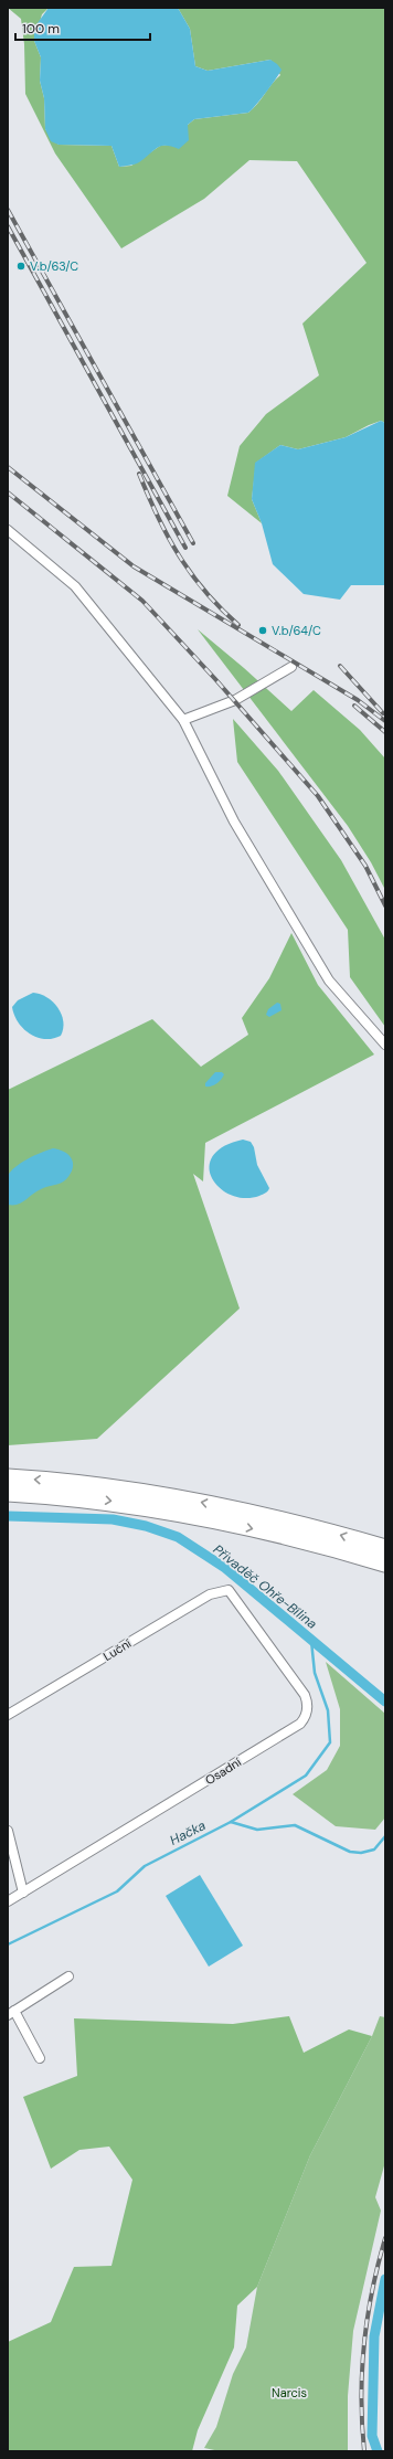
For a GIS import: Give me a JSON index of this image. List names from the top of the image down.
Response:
{
  "streets": {
    "street": ["Luční", "Osadní"]
  },
  "crossings": [
    ["Luční", "Osadní"]
  ],
  "water": ["Přivaděč Ohře-Bílina", "Hačka"],
  "parks": ["Narcis"],
  "places": ["V.b/63/C", "V.b/64/C"],
  "scale_bar": "100 m"
}
